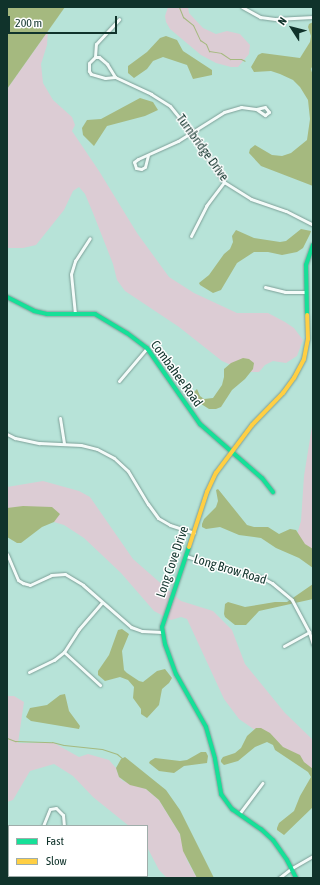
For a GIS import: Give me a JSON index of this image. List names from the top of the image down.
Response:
{
  "streets": {
    "street": [
      "Turnbridge Drive",
      "Combahee Road",
      "Long Cove Drive",
      "Long Brow Road"
    ]
  },
  "crossings": [
    ["Combahee Road", "Long Cove Drive"],
    ["Long Cove Drive", "Long Brow Road"]
  ],
  "legend": ["Fast", "Slow"],
  "scale_bar": "200 m",
  "north": "top left"
}
